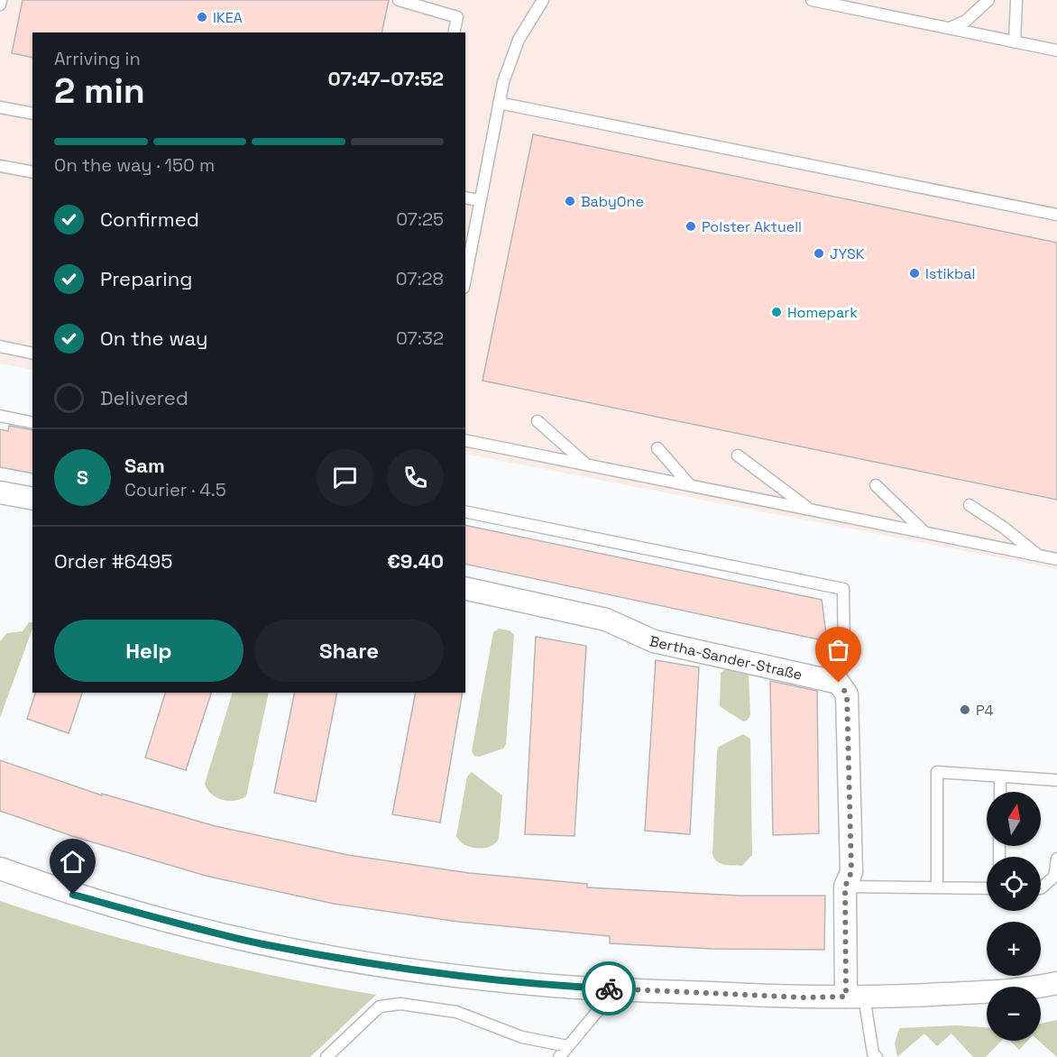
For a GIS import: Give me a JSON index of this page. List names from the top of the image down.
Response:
{
  "streets": {
    "street": ["Bertha-Sander-Straße"]
  },
  "places": [
    "IKEA",
    "BabyOne",
    "Polster Aktuell",
    "JYSK",
    "Istikbal",
    "Homepark",
    "P4"
  ],
  "north": "top",
  "page": {
    "heading": ["2 min", "Arriving in", "07:47–07:52"],
    "panel": [
      "Sam",
      "Courier · 4.5",
      "Order #6495",
      "€9.40"
    ],
    "bar": "On the way · 150 m",
    "list": [
      ["Confirmed", "07:25"],
      ["Preparing", "07:28"],
      ["On the way", "07:32"],
      "Delivered"
    ],
    "round": "S",
    "buttons": ["Help", "Share"],
    "map_buttons": ["+", "−"]
  }
}
